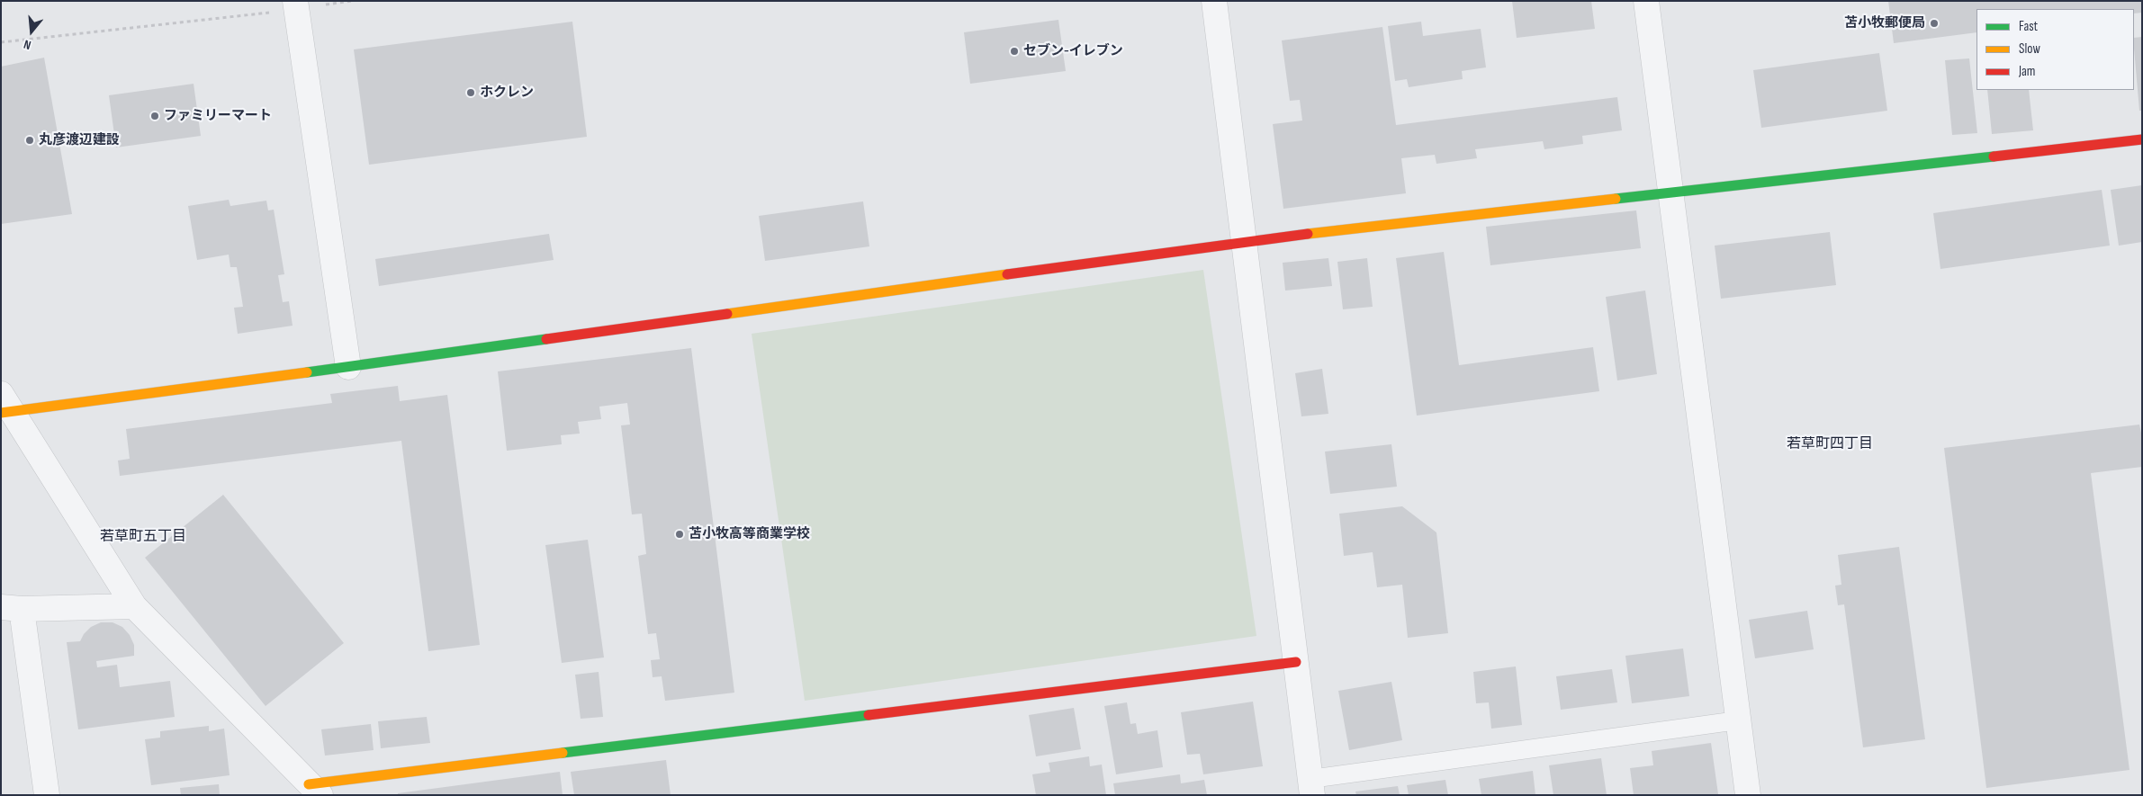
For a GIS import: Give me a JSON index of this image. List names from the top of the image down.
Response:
{
  "districts": ["若草町四丁目", "若草町五丁目"],
  "places": [
    "苫小牧郵便局",
    "セブン-イレブン",
    "ホクレン",
    "ファミリーマート",
    "丸彦渡辺建設",
    "苫小牧高等商業学校"
  ],
  "legend": ["Fast", "Slow", "Jam"],
  "north": "bottom"
}
